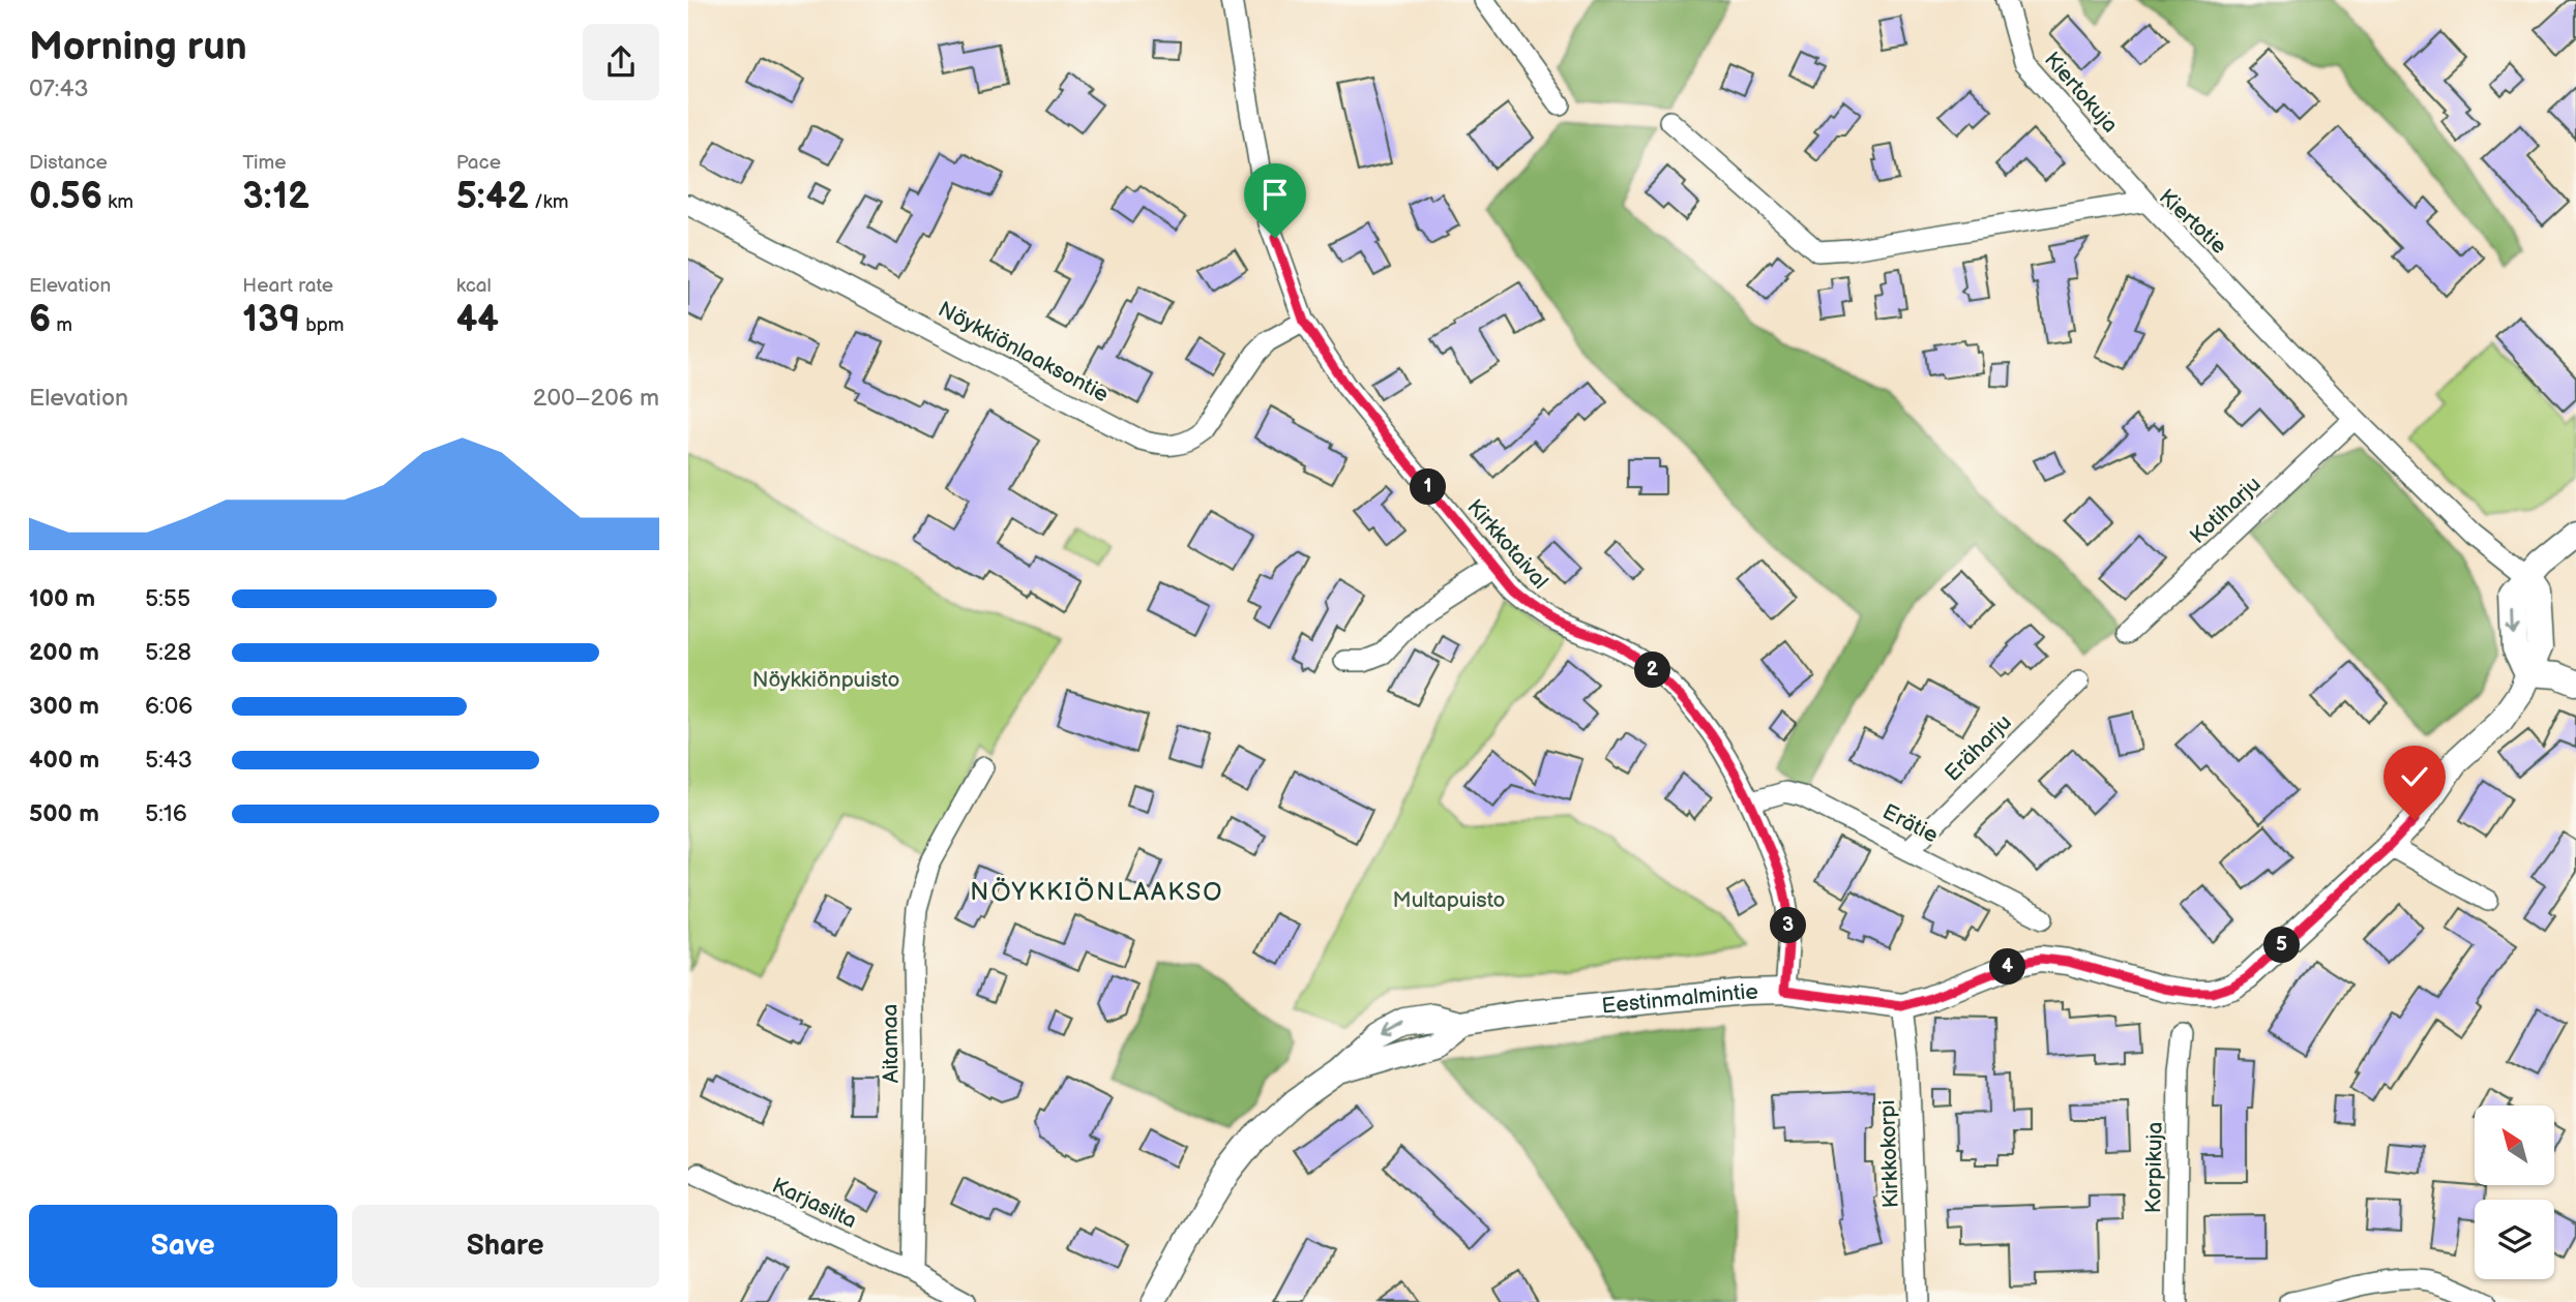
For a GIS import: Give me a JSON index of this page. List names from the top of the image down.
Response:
{
  "streets": {
    "street": [
      "Kiertokuja",
      "Kiertotie",
      "Nöykkiönlaaksontie",
      "Kotiharju",
      "Kirkkotaival",
      "Eräharju",
      "Erätie",
      "Eestinmalmintie",
      "Aitamaa",
      "Kirkkokorpi",
      "Korpikuja",
      "Karjasilta"
    ]
  },
  "crossings": [
    ["Kiertokuja", "Kiertotie"],
    ["Kiertotie", "Kotiharju"],
    ["Kiertotie", "Eestinmalmintie"],
    ["Nöykkiönlaaksontie", "Kirkkotaival"],
    ["Kirkkotaival", "Erätie"],
    ["Kirkkotaival", "Eestinmalmintie"],
    ["Eräharju", "Erätie"],
    ["Eestinmalmintie", "Kirkkokorpi"],
    ["Aitamaa", "Karjasilta"]
  ],
  "districts": ["NÖYKKIÖNLAAKSO"],
  "parks": ["Nöykkiönpuisto", "Multapuisto"],
  "north": "top left",
  "page": {
    "heading": ["Morning run", "07:43"],
    "stats": [
      ["Distance", "0.56 km"],
      ["Time", "3:12"],
      ["Pace", "5:42 /km"],
      ["Elevation", "6 m"],
      ["Heart rate", "139 bpm"],
      ["kcal", "44"]
    ],
    "chart": ["Elevation", "200–206 m"],
    "pins": [
      "1",
      "2",
      "3",
      "5",
      "4"
    ],
    "list": [
      {
        "name": "100 m",
        "note": "5:55"
      },
      {
        "name": "200 m",
        "note": "5:28"
      },
      {
        "name": "300 m",
        "note": "6:06"
      },
      {
        "name": "400 m",
        "note": "5:43"
      },
      {
        "name": "500 m",
        "note": "5:16"
      }
    ],
    "buttons": ["Save", "Share"]
  }
}
